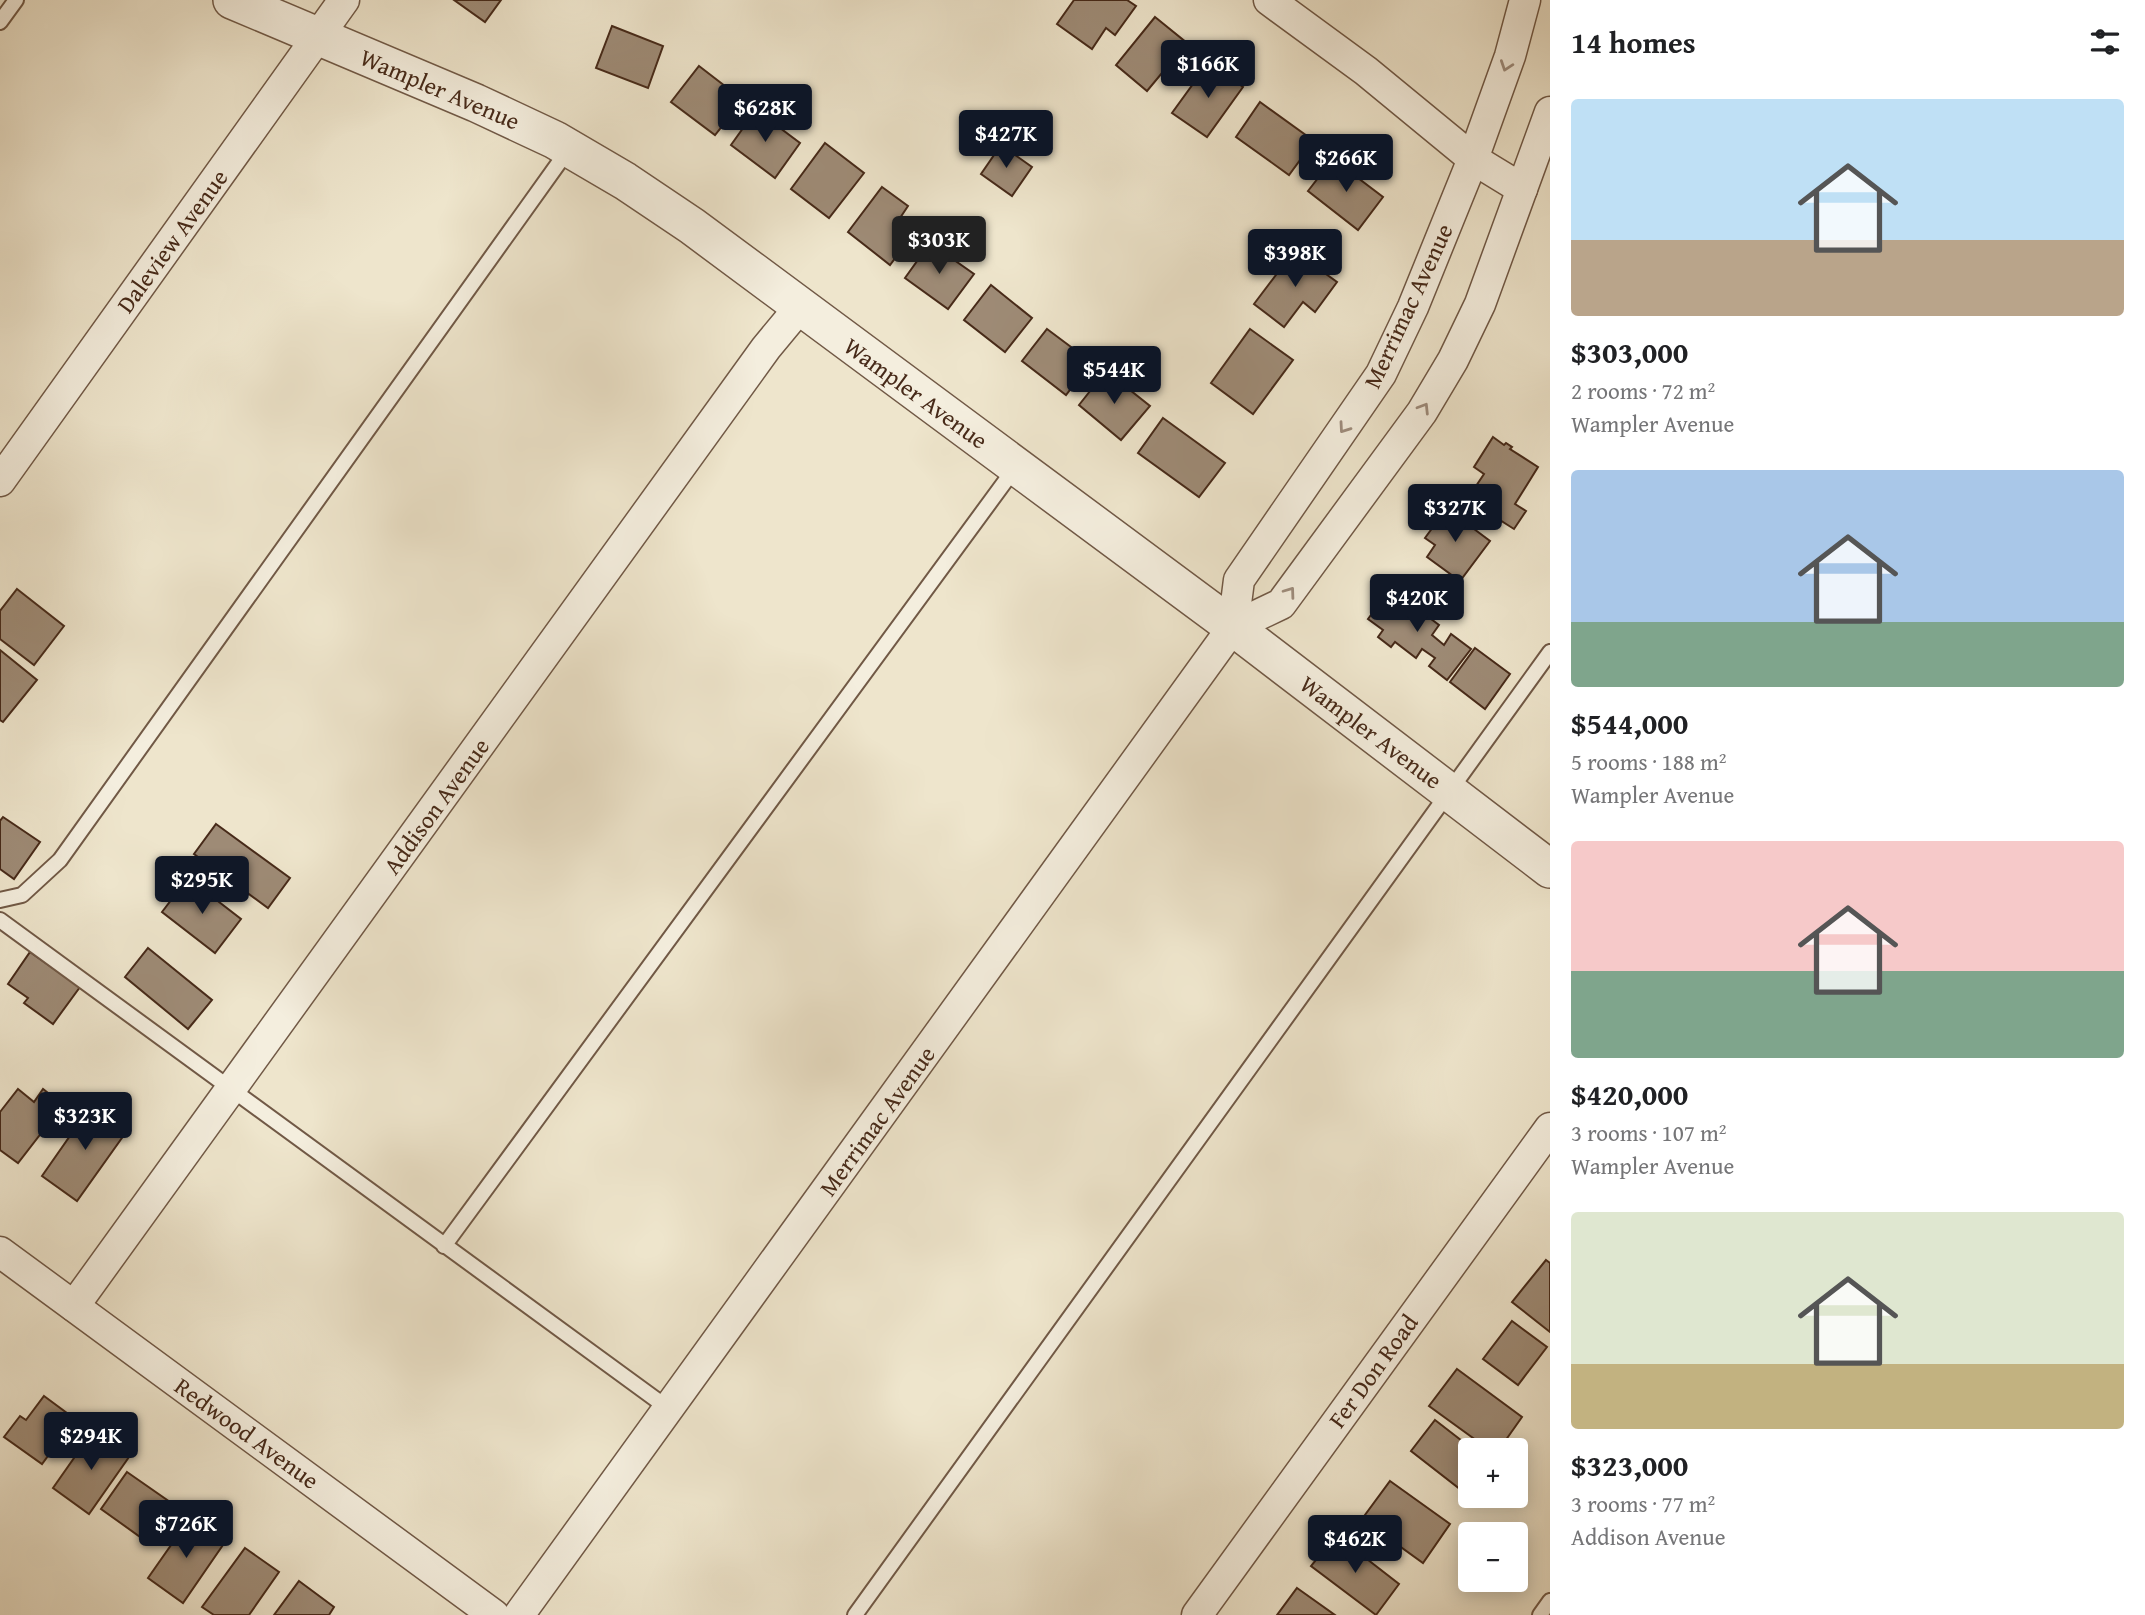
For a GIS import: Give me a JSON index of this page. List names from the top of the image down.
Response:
{
  "streets": {
    "street": [
      "Wampler Avenue",
      "Daleview Avenue",
      "Merrimac Avenue",
      "Addison Avenue",
      "Fer Don Road",
      "Redwood Avenue"
    ]
  },
  "crossings": [
    ["Wampler Avenue", "Daleview Avenue"],
    ["Wampler Avenue", "Merrimac Avenue"],
    ["Wampler Avenue", "Addison Avenue"],
    ["Addison Avenue", "Redwood Avenue"]
  ],
  "page": {
    "heading": "14 homes",
    "price": [
      "$166K",
      "$628K",
      "$427K",
      "$266K",
      "$303K",
      "$398K",
      "$544K",
      "$327K",
      "$420K",
      "$295K",
      "$323K",
      "$294K",
      "$726K",
      "$462K"
    ],
    "list": [
      {
        "name": "$303,000",
        "note": "2 rooms · 72 m² · Wampler Avenue"
      },
      {
        "name": "$544,000",
        "note": "5 rooms · 188 m² · Wampler Avenue"
      },
      {
        "name": "$420,000",
        "note": "3 rooms · 107 m² · Wampler Avenue"
      },
      {
        "name": "$323,000",
        "note": "3 rooms · 77 m² · Addison Avenue"
      }
    ],
    "map_buttons": ["+", "−"]
  }
}
